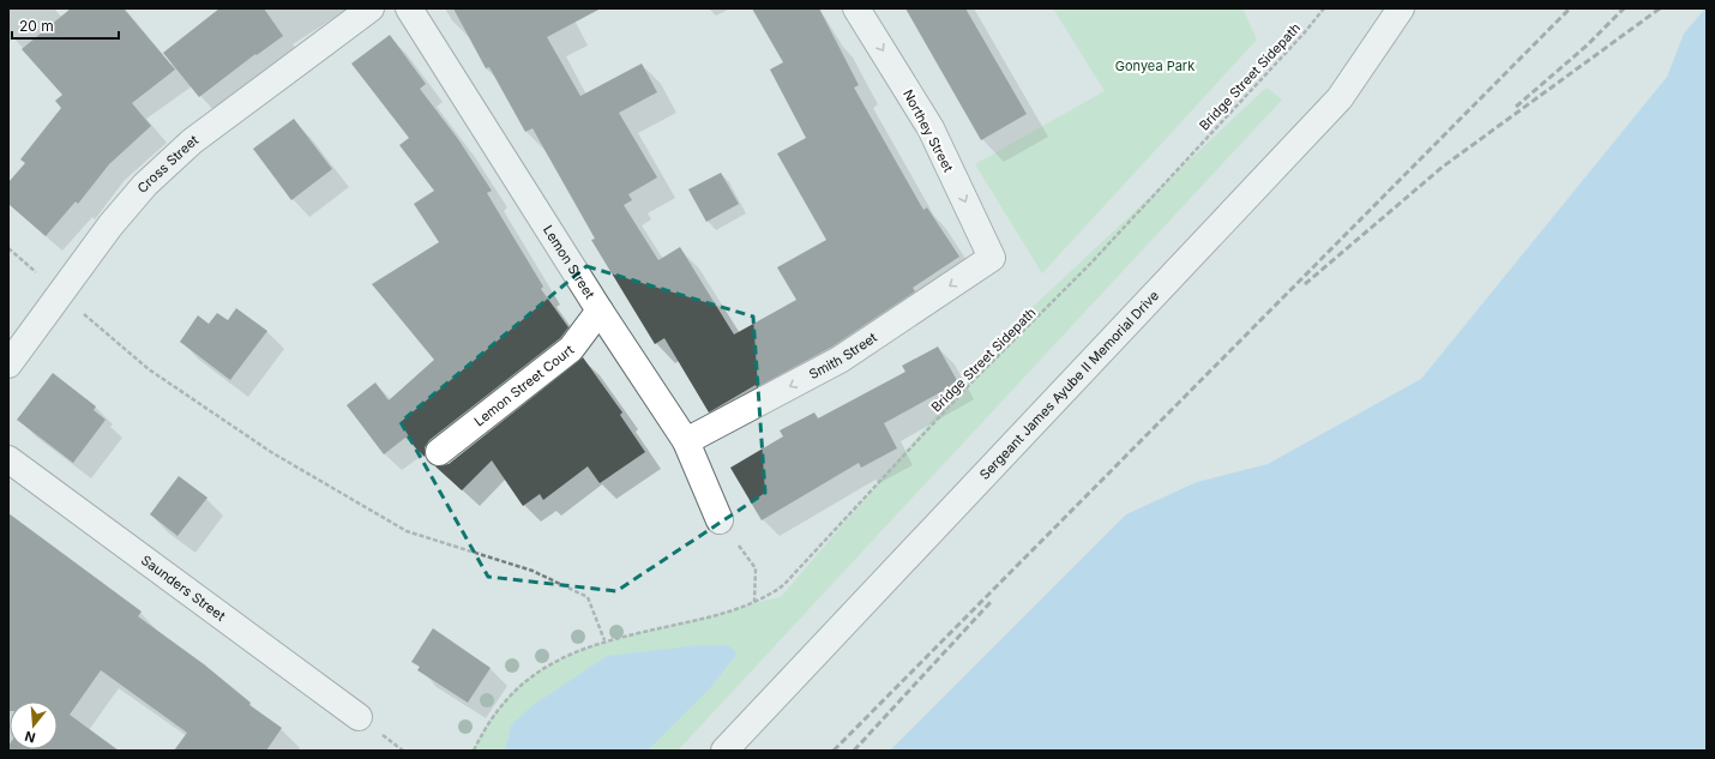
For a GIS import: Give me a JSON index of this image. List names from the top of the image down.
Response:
{
  "streets": {
    "street": [
      "Northey Street",
      "Cross Street",
      "Lemon Street",
      "Smith Street",
      "Lemon Street Court",
      "Sergeant James Ayube II Memorial Drive",
      "Saunders Street"
    ],
    "path": ["Bridge Street Sidepath"]
  },
  "crossings": [
    ["Northey Street", "Smith Street"],
    ["Lemon Street", "Smith Street"],
    ["Lemon Street", "Lemon Street Court"]
  ],
  "one_way": ["Northey Street", "Smith Street"],
  "parks": ["Gonyea Park"],
  "scale_bar": "20 m",
  "north": "bottom"
}
